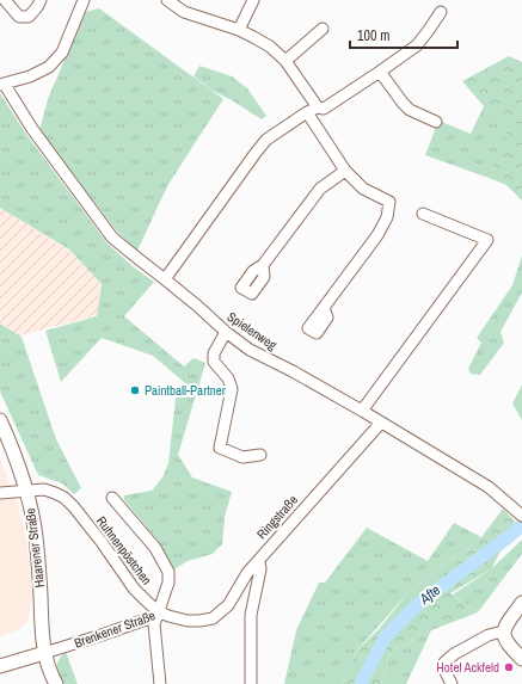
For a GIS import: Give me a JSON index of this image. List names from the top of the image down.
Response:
{
  "streets": {
    "main road": ["Haarener Straße", "Brenkener Straße"],
    "street": ["Spielenweg", "Ringstraße", "Ruhnenpöstchen"]
  },
  "crossings": [
    ["Spielenweg", "Ringstraße"],
    ["Ringstraße", "Brenkener Straße"],
    ["Haarener Straße", "Ruhnenpöstchen"],
    ["Haarener Straße", "Brenkener Straße"],
    ["Ruhnenpöstchen", "Brenkener Straße"]
  ],
  "water": ["Afte"],
  "places": ["Paintball-Partner", "Hotel Ackfeld"],
  "scale_bar": "100 m"
}
